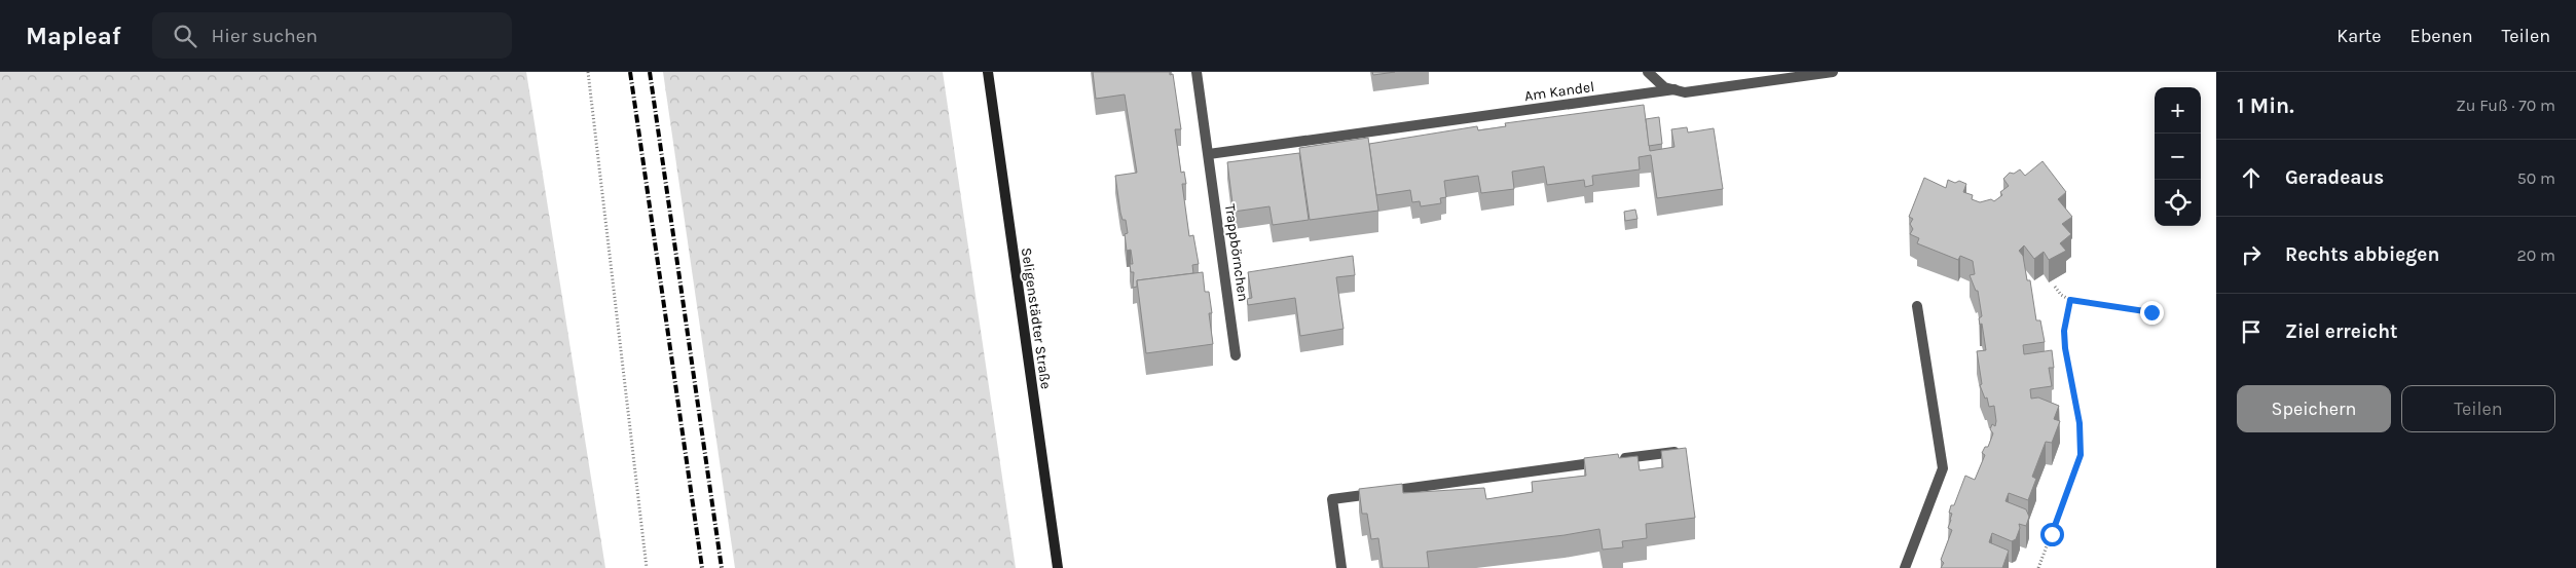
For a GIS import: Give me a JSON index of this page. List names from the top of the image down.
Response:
{
  "streets": {
    "street": ["Am Kandel", "Trappbörnchen", "Seligenstädter Straße"]
  },
  "crossings": [
    ["Am Kandel", "Trappbörnchen"]
  ],
  "page": {
    "header": "Mapleaf",
    "search": "Hier suchen",
    "nav": ["Karte", "Ebenen", "Teilen"],
    "heading": ["1 Min.", "Zu Fuß · 70 m"],
    "map_buttons": ["+", "−"],
    "list": [
      ["Geradeaus", "50 m"],
      ["Rechts abbiegen", "20 m"],
      "Ziel erreicht"
    ],
    "buttons": ["Speichern", "Teilen"]
  }
}
